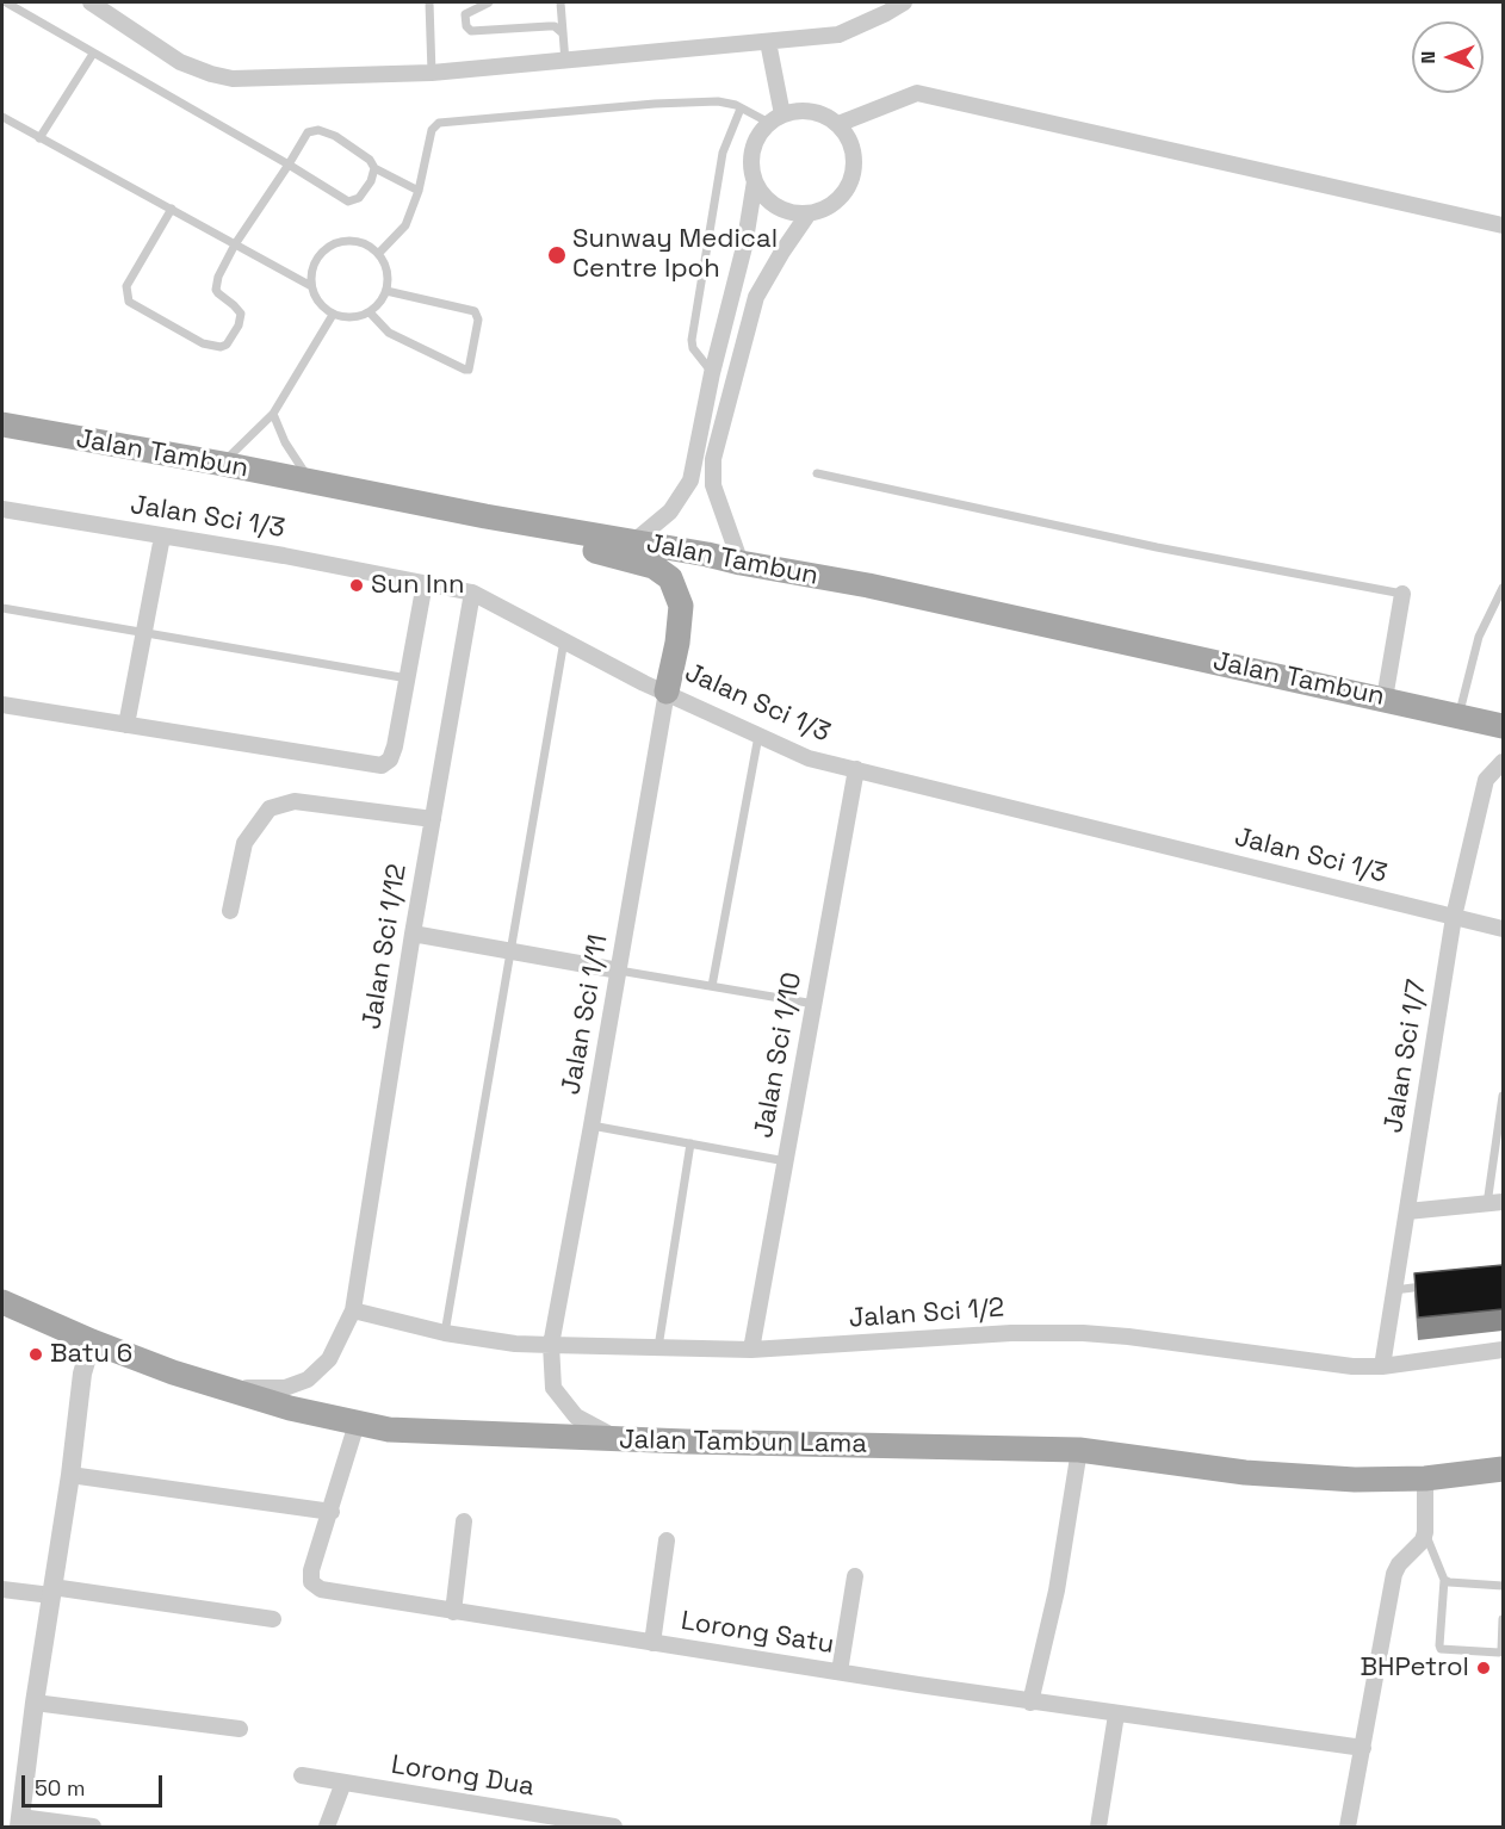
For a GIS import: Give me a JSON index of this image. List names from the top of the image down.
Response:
{
  "streets": {
    "main road": ["Jalan Tambun", "Jalan Tambun Lama"],
    "street": [
      "Jalan Sci 1/3",
      "Jalan Sci 1/12",
      "Jalan Sci 1/11",
      "Jalan Sci 1/10",
      "Jalan Sci 1/7",
      "Jalan Sci 1/2",
      "Lorong Satu",
      "Lorong Dua"
    ]
  },
  "crossings": [
    ["Jalan Sci 1/3", "Jalan Sci 1/12"],
    ["Jalan Sci 1/3", "Jalan Sci 1/11"],
    ["Jalan Sci 1/3", "Jalan Sci 1/10"],
    ["Jalan Sci 1/3", "Jalan Sci 1/7"],
    ["Jalan Sci 1/12", "Jalan Sci 1/2"],
    ["Jalan Sci 1/12", "Jalan Tambun Lama"],
    ["Jalan Sci 1/11", "Jalan Sci 1/2"],
    ["Jalan Sci 1/11", "Jalan Tambun Lama"],
    ["Jalan Sci 1/10", "Jalan Sci 1/2"],
    ["Jalan Sci 1/7", "Jalan Sci 1/2"],
    ["Jalan Tambun Lama", "Lorong Satu"]
  ],
  "places": [
    "Sunway Medical Centre Ipoh",
    "Sun Inn",
    "Batu 6",
    "BHPetrol"
  ],
  "scale_bar": "50 m",
  "north": "left"
}
